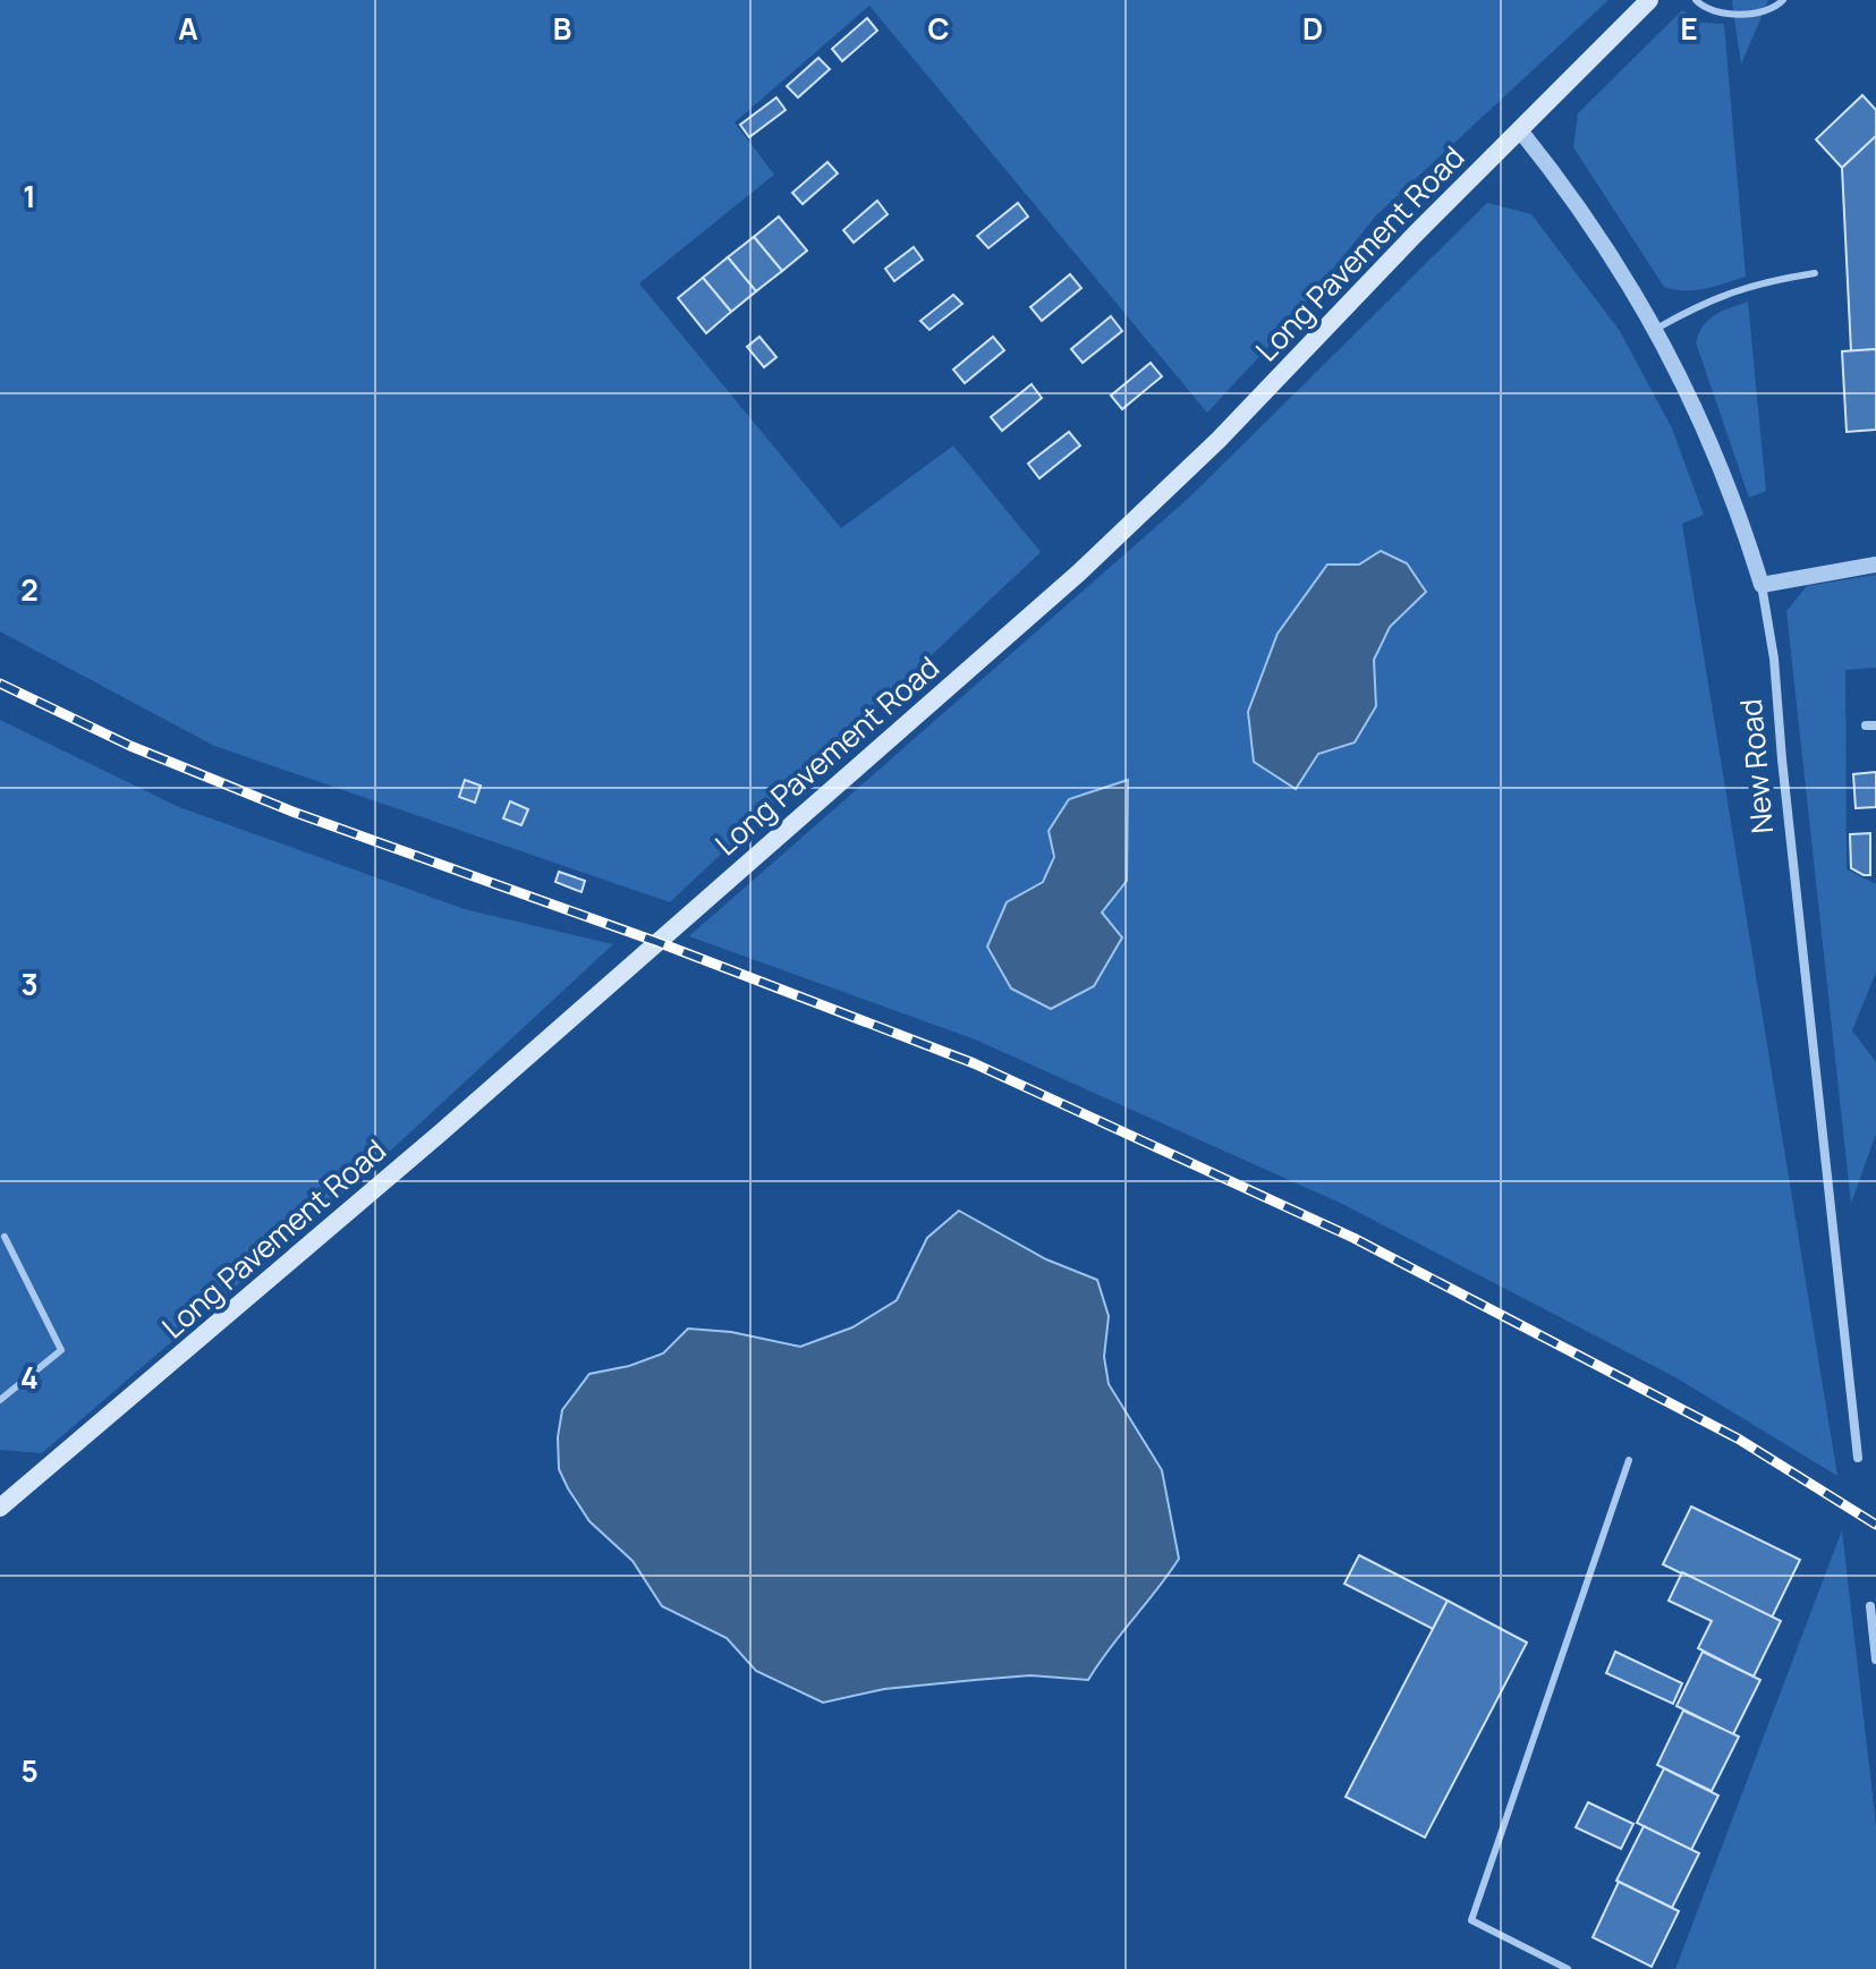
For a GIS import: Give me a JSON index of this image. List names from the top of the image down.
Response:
{
  "streets": {
    "main road": ["Long Pavement Road"],
    "street": ["New Road"]
  },
  "crossings": [
    ["Long Pavement Road", "New Road"]
  ],
  "grid": {
    "columns": [
      "A",
      "B",
      "C",
      "D",
      "E"
    ],
    "rows": [
      "1",
      "2",
      "3",
      "4",
      "5"
    ]
  }
}
